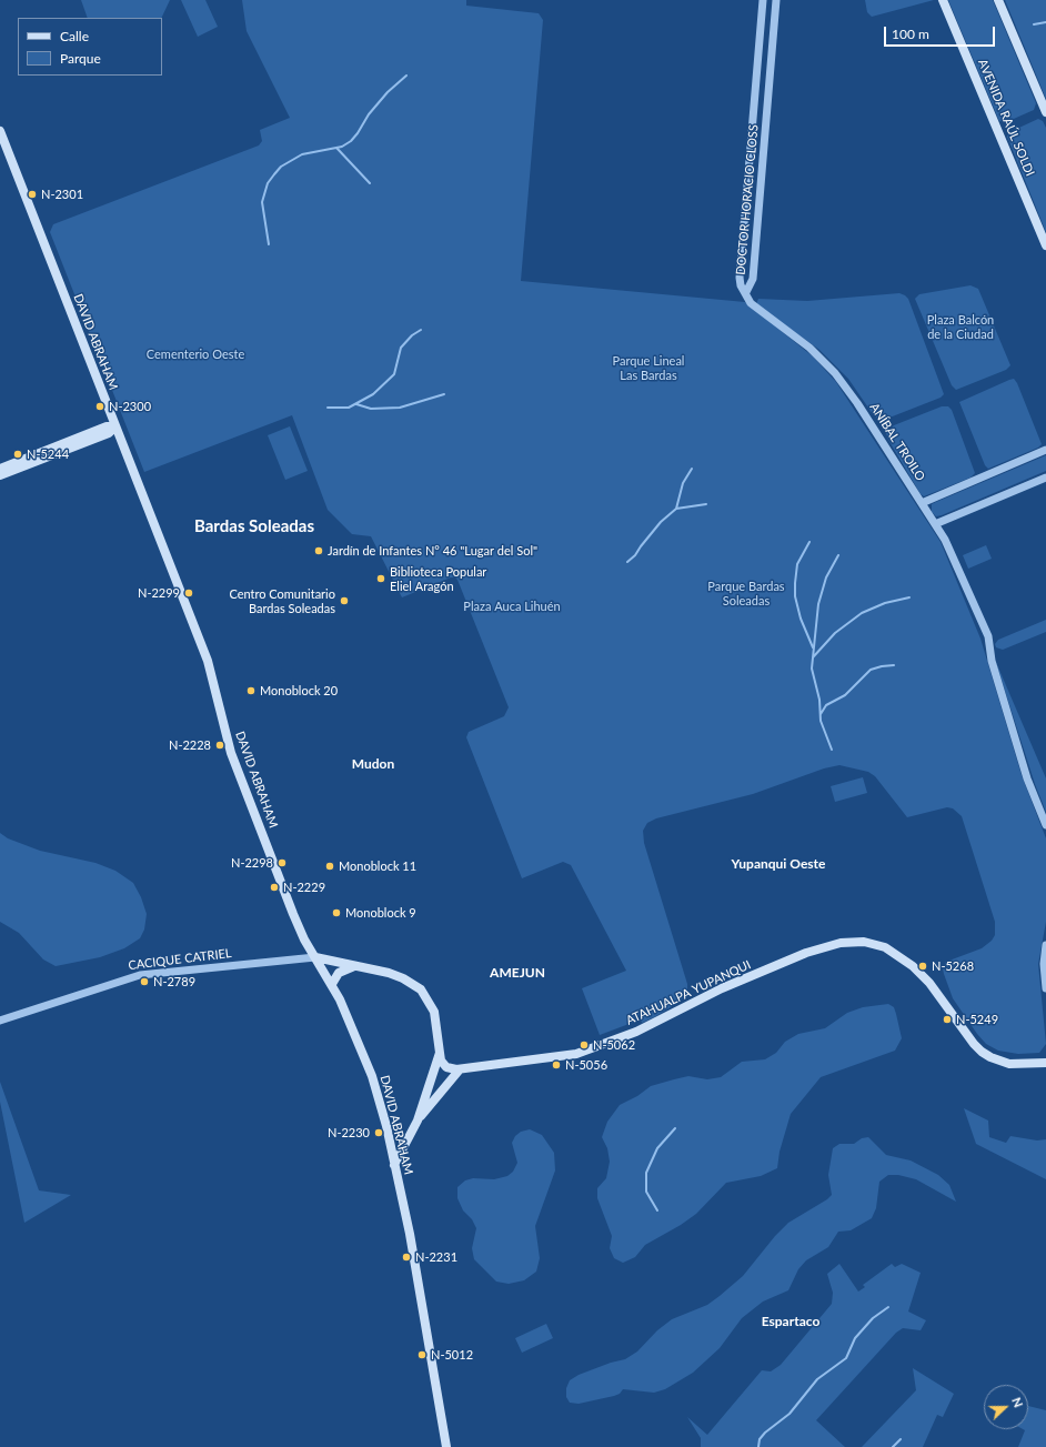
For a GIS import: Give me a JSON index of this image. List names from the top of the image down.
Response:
{
  "streets": {
    "main road": ["AVENIDA RAÚL SOLDI", "DAVID ABRAHAM", "ATAHUALPA YUPANQUI"],
    "street": ["DOCTOR HORACIO CLOSS", "ANÍBAL TROILO", "CACIQUE CATRIEL"]
  },
  "crossings": [
    ["DOCTOR HORACIO CLOSS", "ANÍBAL TROILO"],
    ["DAVID ABRAHAM", "CACIQUE CATRIEL"]
  ],
  "districts": [
    "Bardas Soleadas",
    "Mudon",
    "Yupanqui Oeste",
    "AMEJUN",
    "Espartaco"
  ],
  "parks": [
    "Plaza Balcón de la Ciudad",
    "Cementerio Oeste",
    "Parque Lineal Las Bardas",
    "Parque Bardas Soleadas",
    "Plaza Auca Lihuén"
  ],
  "places": [
    "N-2301",
    "N-2300",
    "N-5244",
    "Jardín de Infantes N° 46 \"Lugar del Sol\"",
    "Biblioteca Popular Eliel Aragón",
    "N-2299",
    "Centro Comunitario Bardas Soleadas",
    "Monoblock 20",
    "N-2228",
    "N-2298",
    "Monoblock 11",
    "N-2229",
    "Monoblock 9",
    "N-5268",
    "N-2789",
    "N-5249",
    "N-5062",
    "N-5056",
    "N-2230",
    "N-2231",
    "N-5012"
  ],
  "legend": ["Calle", "Parque"],
  "scale_bar": "100 m",
  "north": "right"
}
